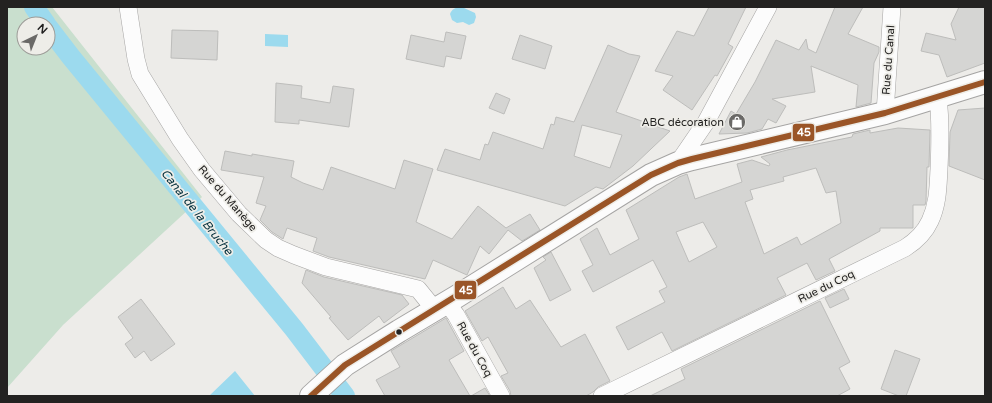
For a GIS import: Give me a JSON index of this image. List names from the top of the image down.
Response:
{
  "streets": {
    "main road": ["Rue du Canal"],
    "street": ["Rue du Manège", "Rue du Coq"]
  },
  "crossings": [
    ["Rue du Canal", "Rue du Manège"],
    ["Rue du Canal", "Rue du Coq"],
    ["Rue du Manège", "Rue du Coq"]
  ],
  "water": ["Canal de la Bruche"],
  "places": {
    "shop": ["ABC décoration"]
  },
  "lines": ["transit line 45"],
  "north": "top right"
}
